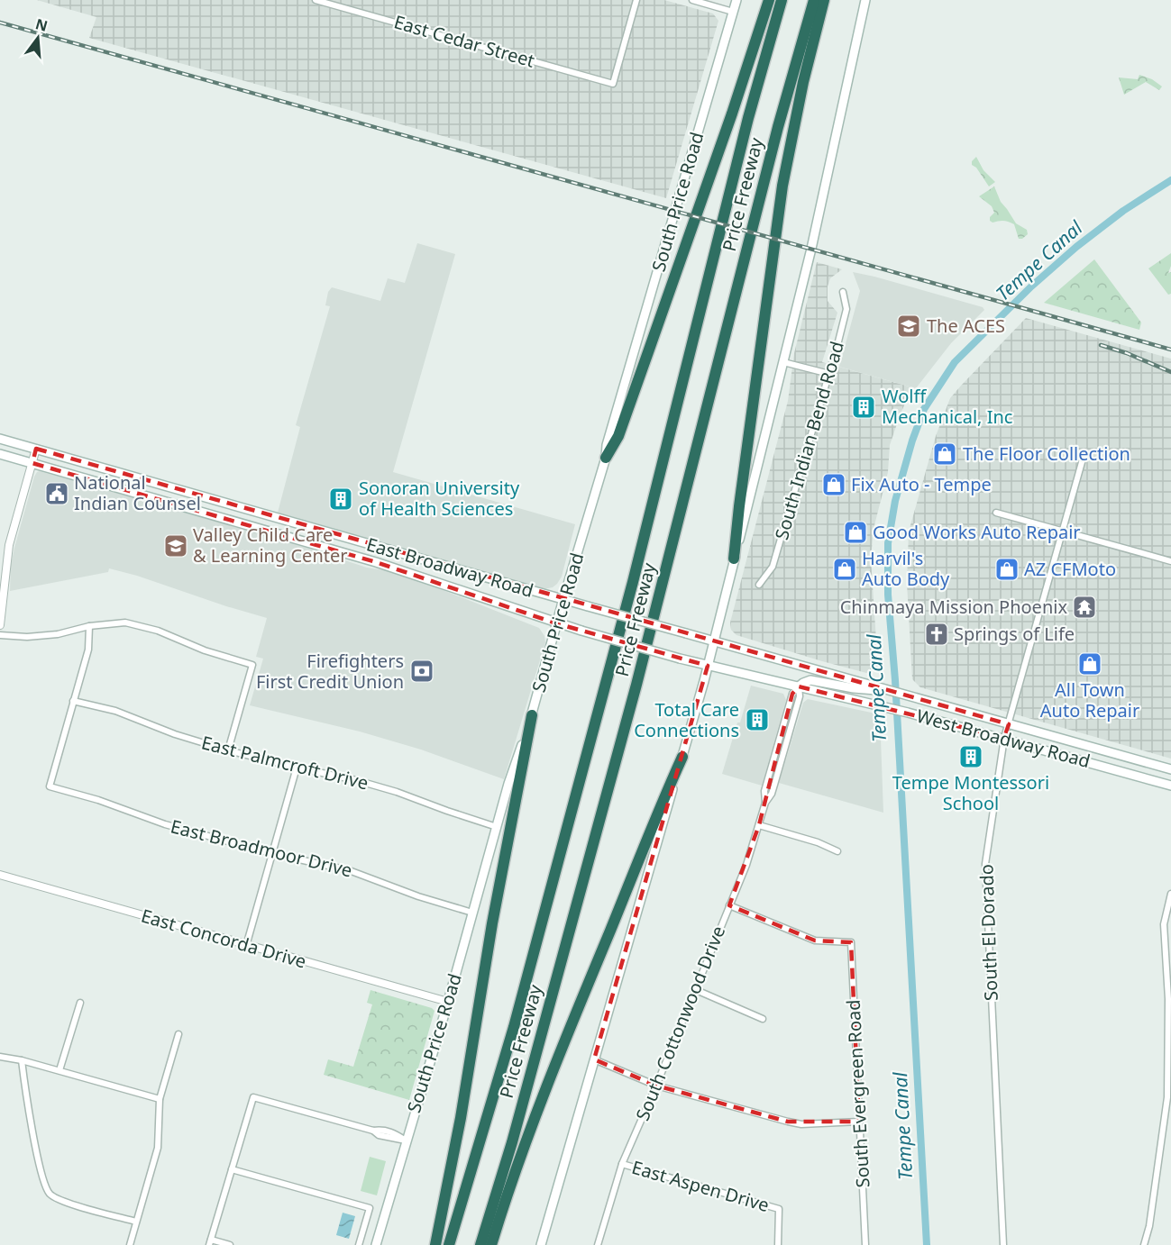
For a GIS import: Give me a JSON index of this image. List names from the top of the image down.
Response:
{
  "streets": {
    "highway": ["Price Freeway"],
    "main road": ["South Price Road", "East Broadway Road", "West Broadway Road"],
    "street": [
      "East Cedar Street",
      "South Indian Bend Road",
      "East Palmcroft Drive",
      "East Broadmoor Drive",
      "South El Dorado",
      "East Concorda Drive",
      "South Cottonwood Drive",
      "South Evergreen Road",
      "East Aspen Drive"
    ]
  },
  "crossings": [
    ["South Price Road", "East Broadway Road"],
    ["South Price Road", "East Palmcroft Drive"],
    ["South Price Road", "East Broadmoor Drive"],
    ["South Price Road", "East Concorda Drive"],
    ["East Broadway Road", "West Broadway Road"],
    ["West Broadway Road", "South El Dorado"],
    ["West Broadway Road", "South Cottonwood Drive"],
    ["East Palmcroft Drive", "East Broadmoor Drive"],
    ["South Cottonwood Drive", "South Evergreen Road"],
    ["South Cottonwood Drive", "East Aspen Drive"]
  ],
  "water": ["Tempe Canal"],
  "places": {
    "school or university": ["The ACES", "Valley Child Care & Learning Center"],
    "building": [
      "Wolff Mechanical, Inc",
      "Sonoran University of Health Sciences",
      "Total Care Connections",
      "Tempe Montessori School"
    ],
    "shop": [
      "The Floor Collection",
      "Fix Auto - Tempe",
      "Good Works Auto Repair",
      "Harvil's Auto Body",
      "AZ CFMoto",
      "All Town Auto Repair"
    ],
    "public building": ["National Indian Counsel"],
    "temple": ["Chinmaya Mission Phoenix"],
    "church": ["Springs of Life"],
    "bank": ["Firefighters First Credit Union"]
  },
  "north": "top"
}
